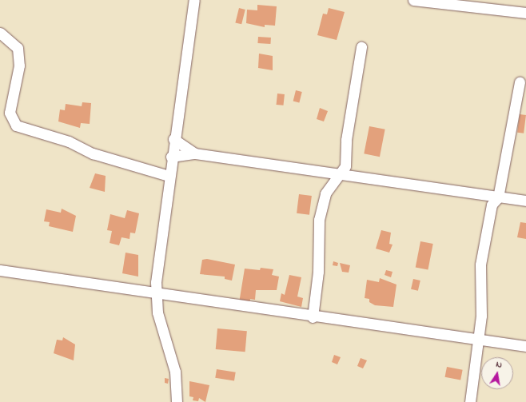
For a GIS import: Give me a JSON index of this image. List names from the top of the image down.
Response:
{
  "north": "top"
}
